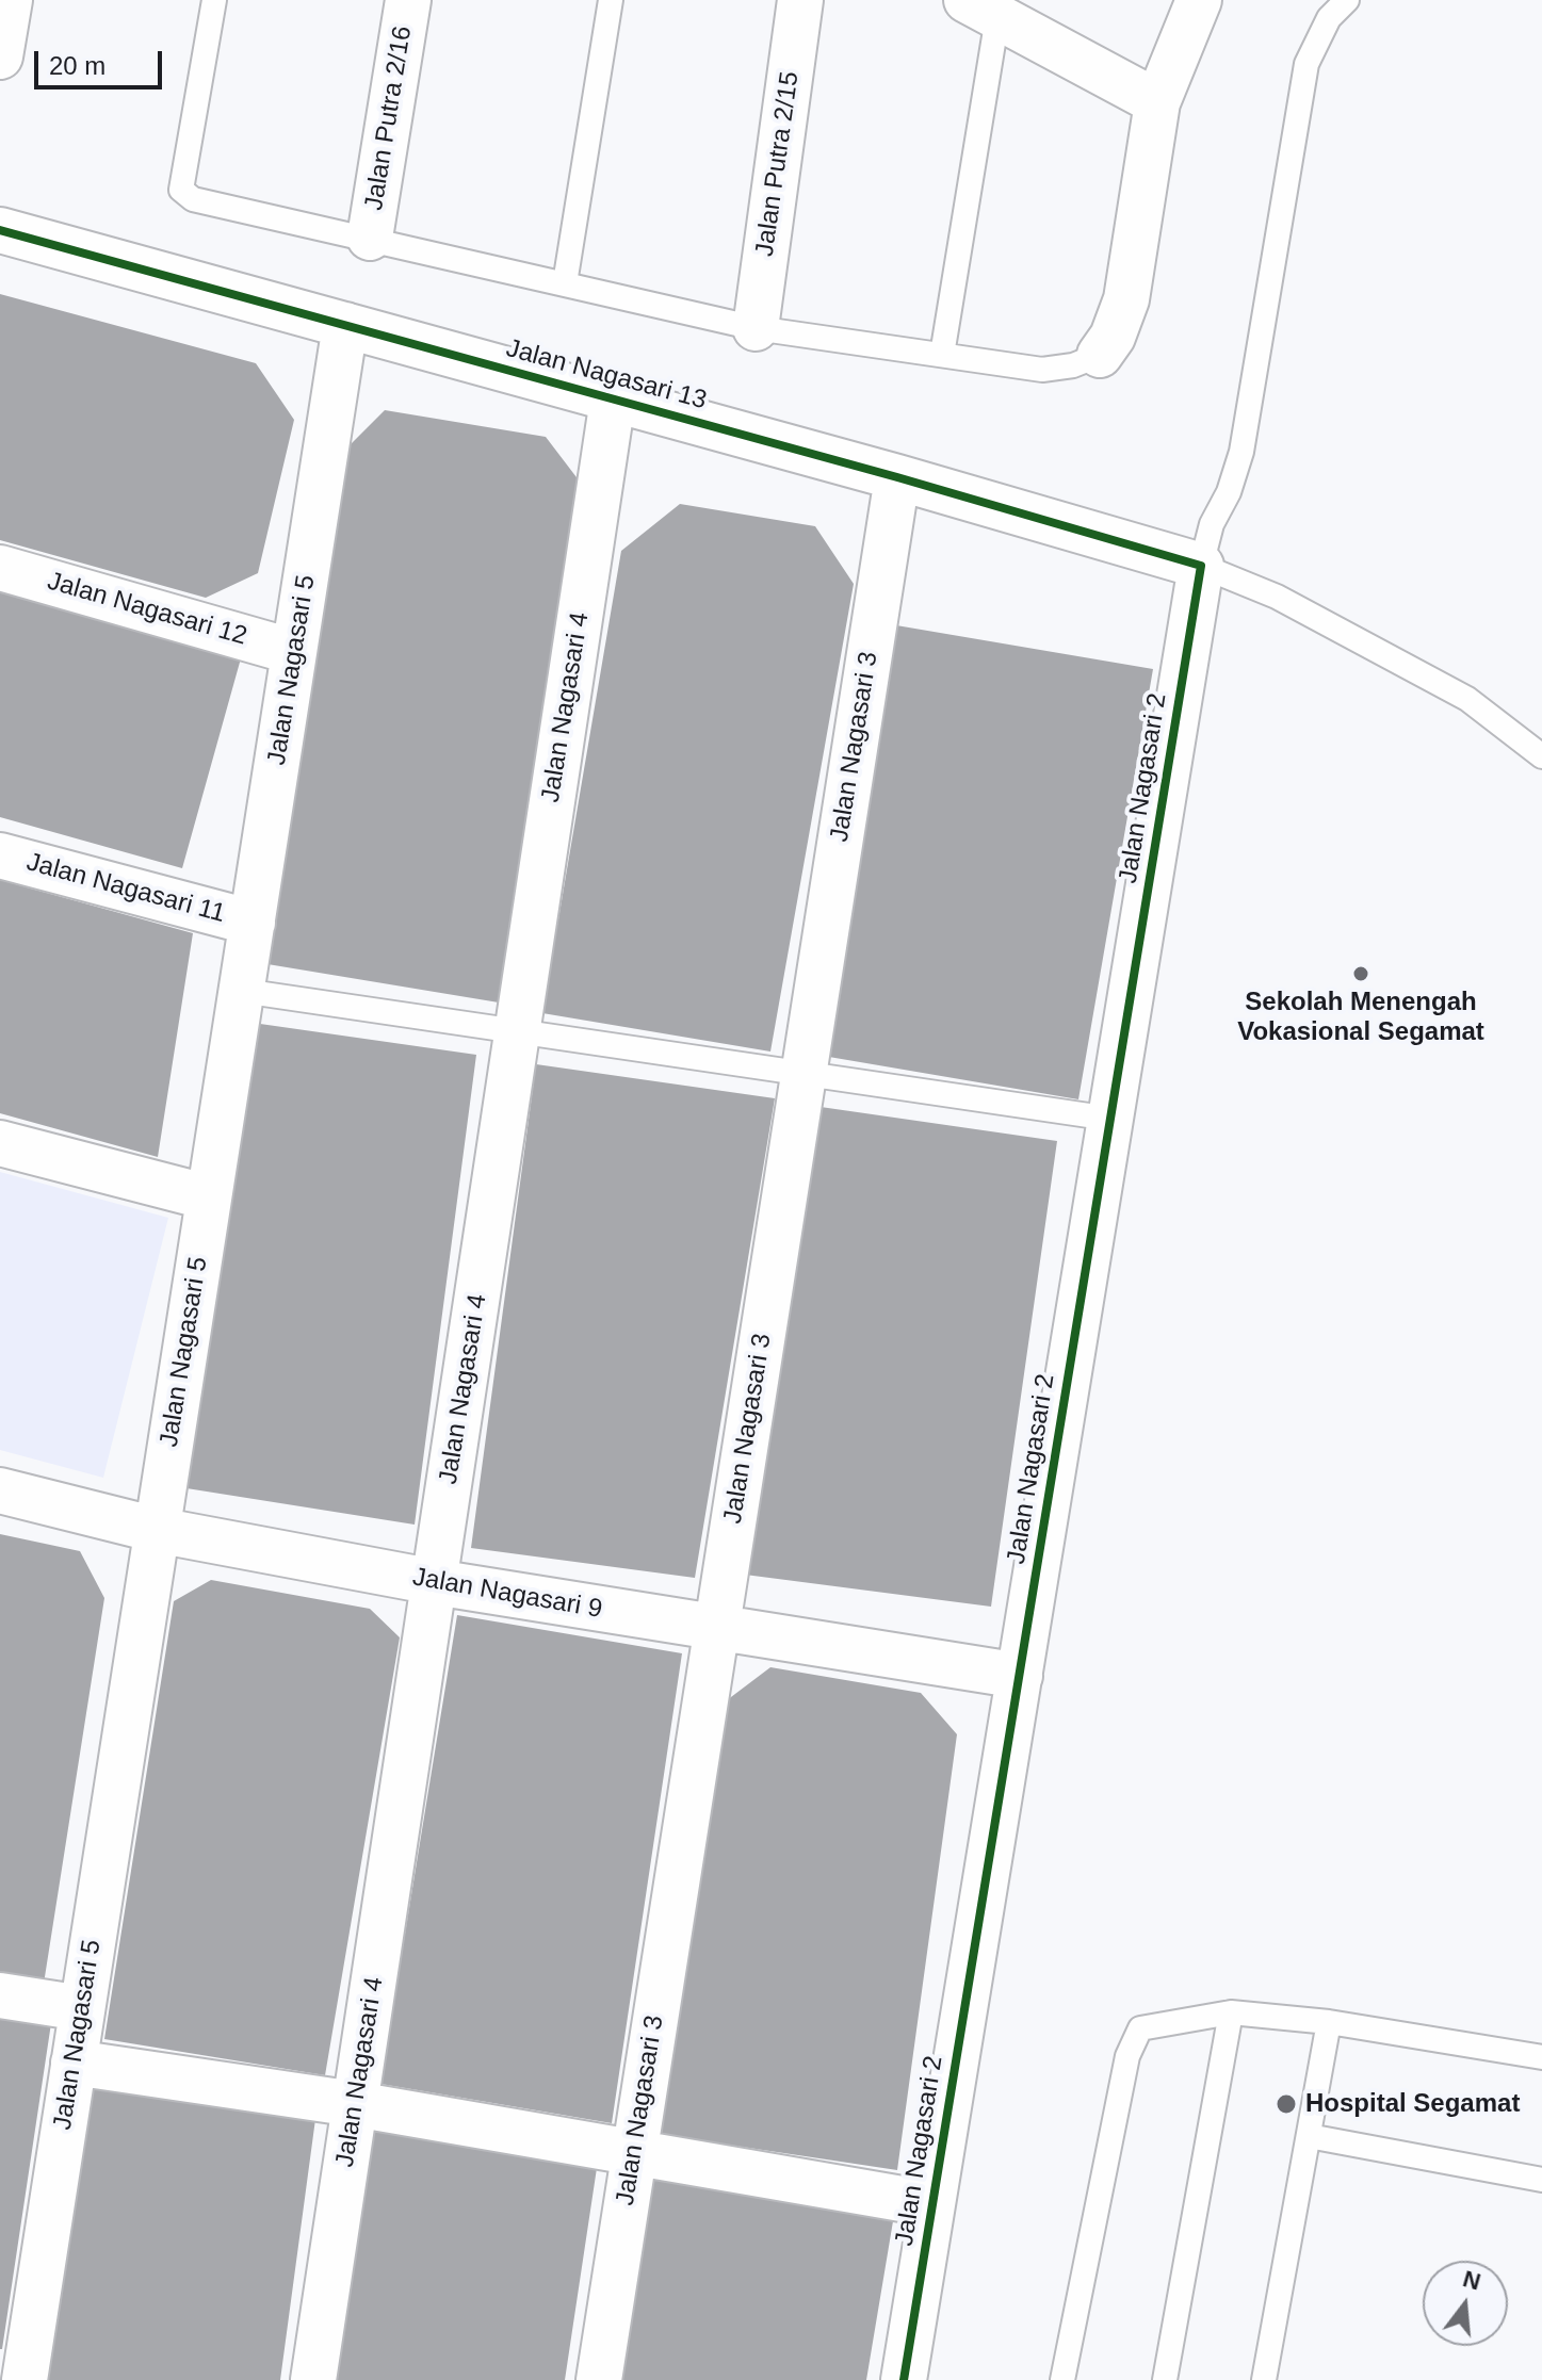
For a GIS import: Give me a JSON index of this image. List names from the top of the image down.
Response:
{
  "streets": {
    "street": [
      "Jalan Putra 2/16",
      "Jalan Putra 2/15",
      "Jalan Nagasari 13",
      "Jalan Nagasari 12",
      "Jalan Nagasari 5",
      "Jalan Nagasari 4",
      "Jalan Nagasari 3",
      "Jalan Nagasari 2",
      "Jalan Nagasari 11",
      "Jalan Nagasari 9"
    ]
  },
  "crossings": [
    ["Jalan Nagasari 13", "Jalan Nagasari 5"],
    ["Jalan Nagasari 13", "Jalan Nagasari 4"],
    ["Jalan Nagasari 13", "Jalan Nagasari 3"],
    ["Jalan Nagasari 13", "Jalan Nagasari 2"],
    ["Jalan Nagasari 12", "Jalan Nagasari 5"],
    ["Jalan Nagasari 5", "Jalan Nagasari 11"],
    ["Jalan Nagasari 5", "Jalan Nagasari 9"],
    ["Jalan Nagasari 4", "Jalan Nagasari 9"],
    ["Jalan Nagasari 3", "Jalan Nagasari 9"],
    ["Jalan Nagasari 2", "Jalan Nagasari 9"]
  ],
  "places": ["Sekolah Menengah Vokasional Segamat", "Hospital Segamat"],
  "scale_bar": "20 m",
  "north": "top"
}
